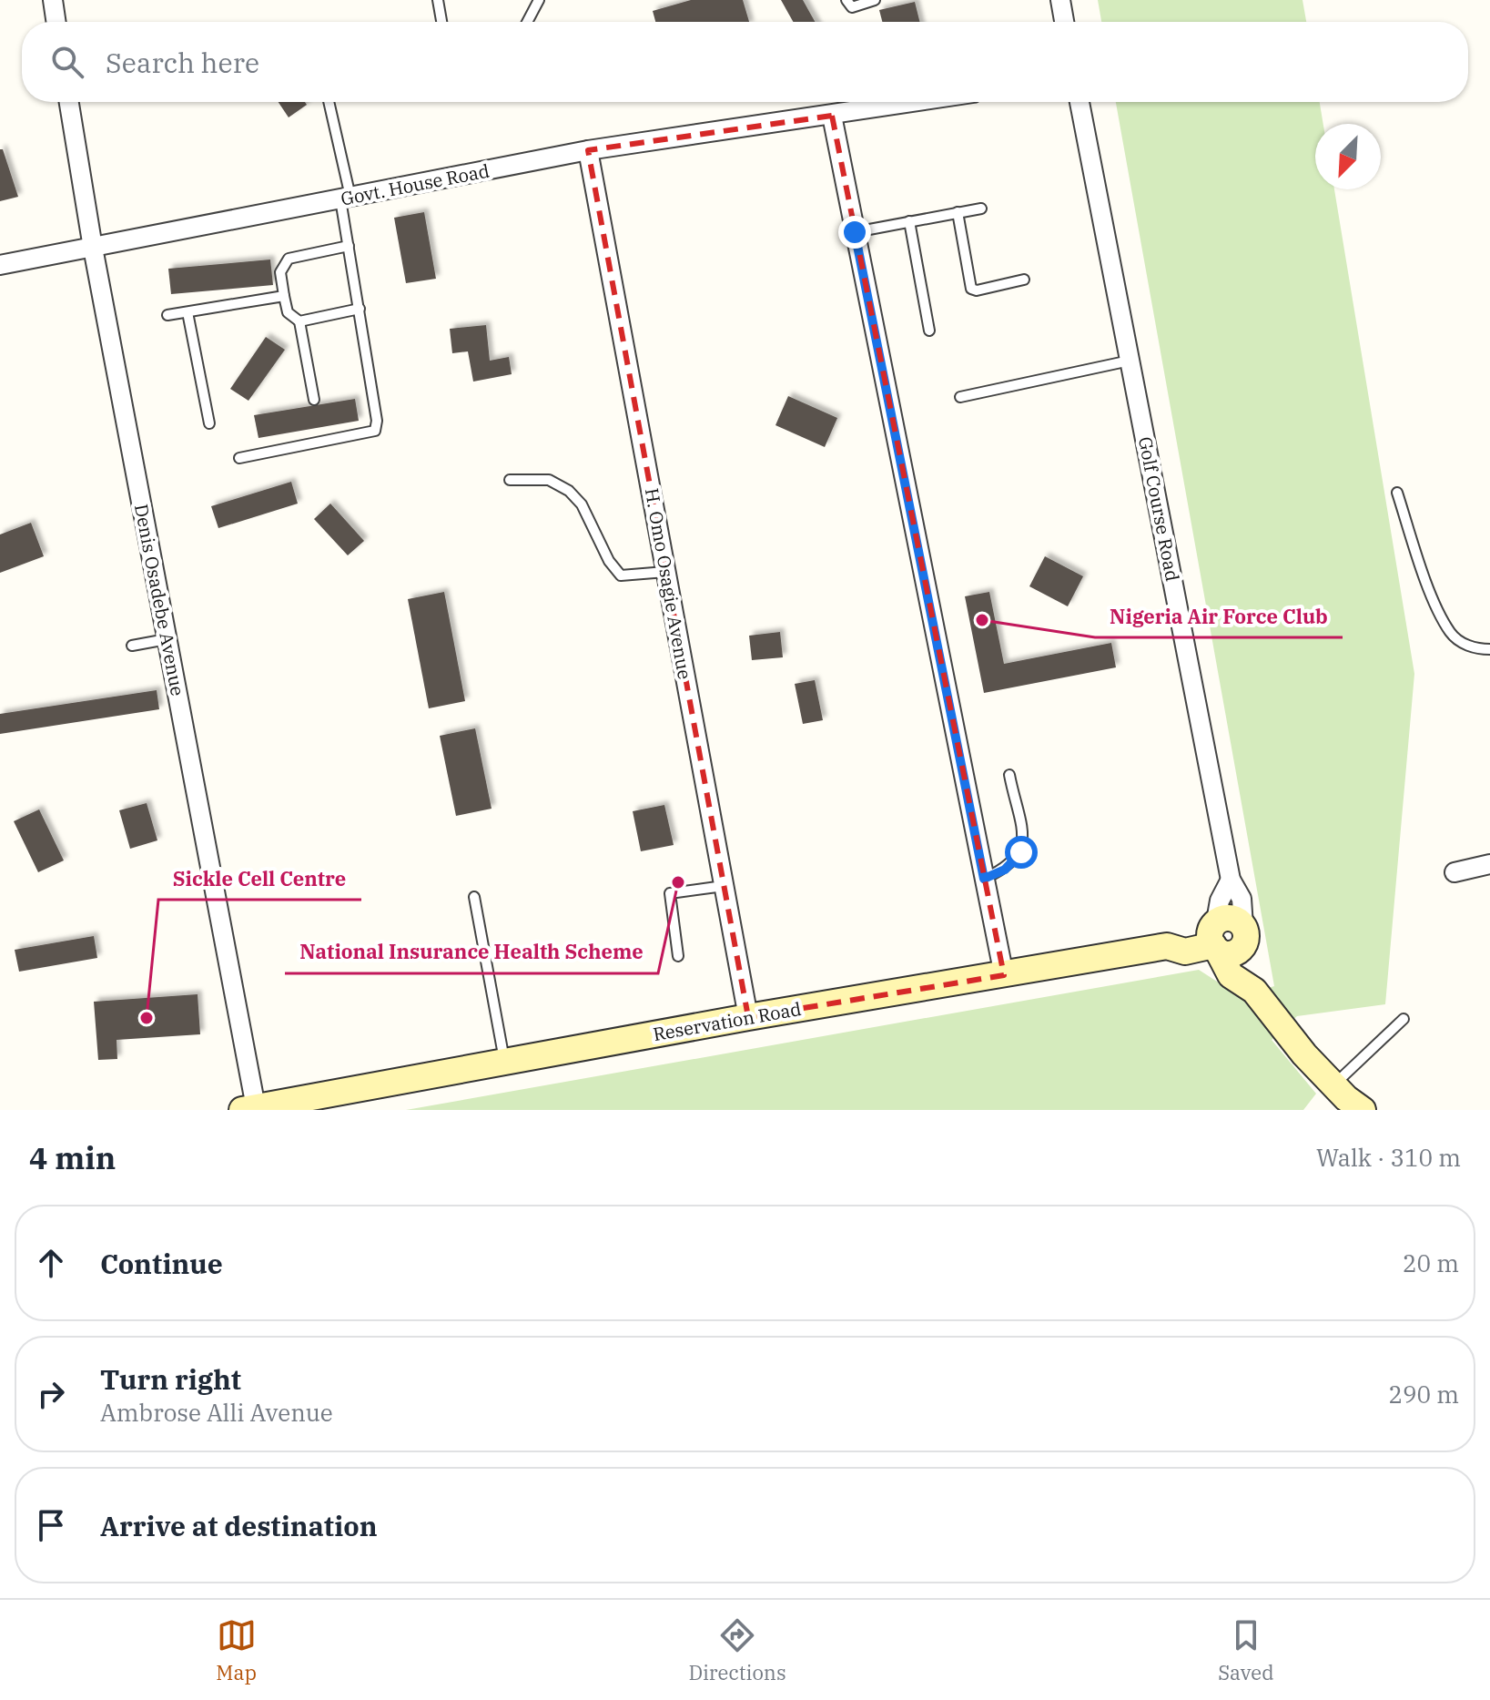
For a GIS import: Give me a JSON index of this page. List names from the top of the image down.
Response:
{
  "streets": {
    "street": [
      "Govt. House Road",
      "Golf Course Road",
      "H. Omo Osagie Avenue",
      "Denis Osadebe Avenue",
      "Reservation Road"
    ]
  },
  "crossings": [
    ["Govt. House Road", "H. Omo Osagie Avenue"],
    ["Govt. House Road", "Denis Osadebe Avenue"],
    ["Golf Course Road", "Reservation Road"],
    ["H. Omo Osagie Avenue", "Reservation Road"],
    ["Denis Osadebe Avenue", "Reservation Road"]
  ],
  "places": ["Nigeria Air Force Club", "National Insurance Health Scheme", "Sickle Cell Centre"],
  "north": "bottom left",
  "page": {
    "search": "Search here",
    "heading": ["4 min", "Walk · 310 m"],
    "list": [
      ["Continue", "20 m"],
      ["Turn right", "Ambrose Alli Avenue", "290 m"],
      "Arrive at destination"
    ],
    "nav": ["Map", "Directions", "Saved"]
  }
}
